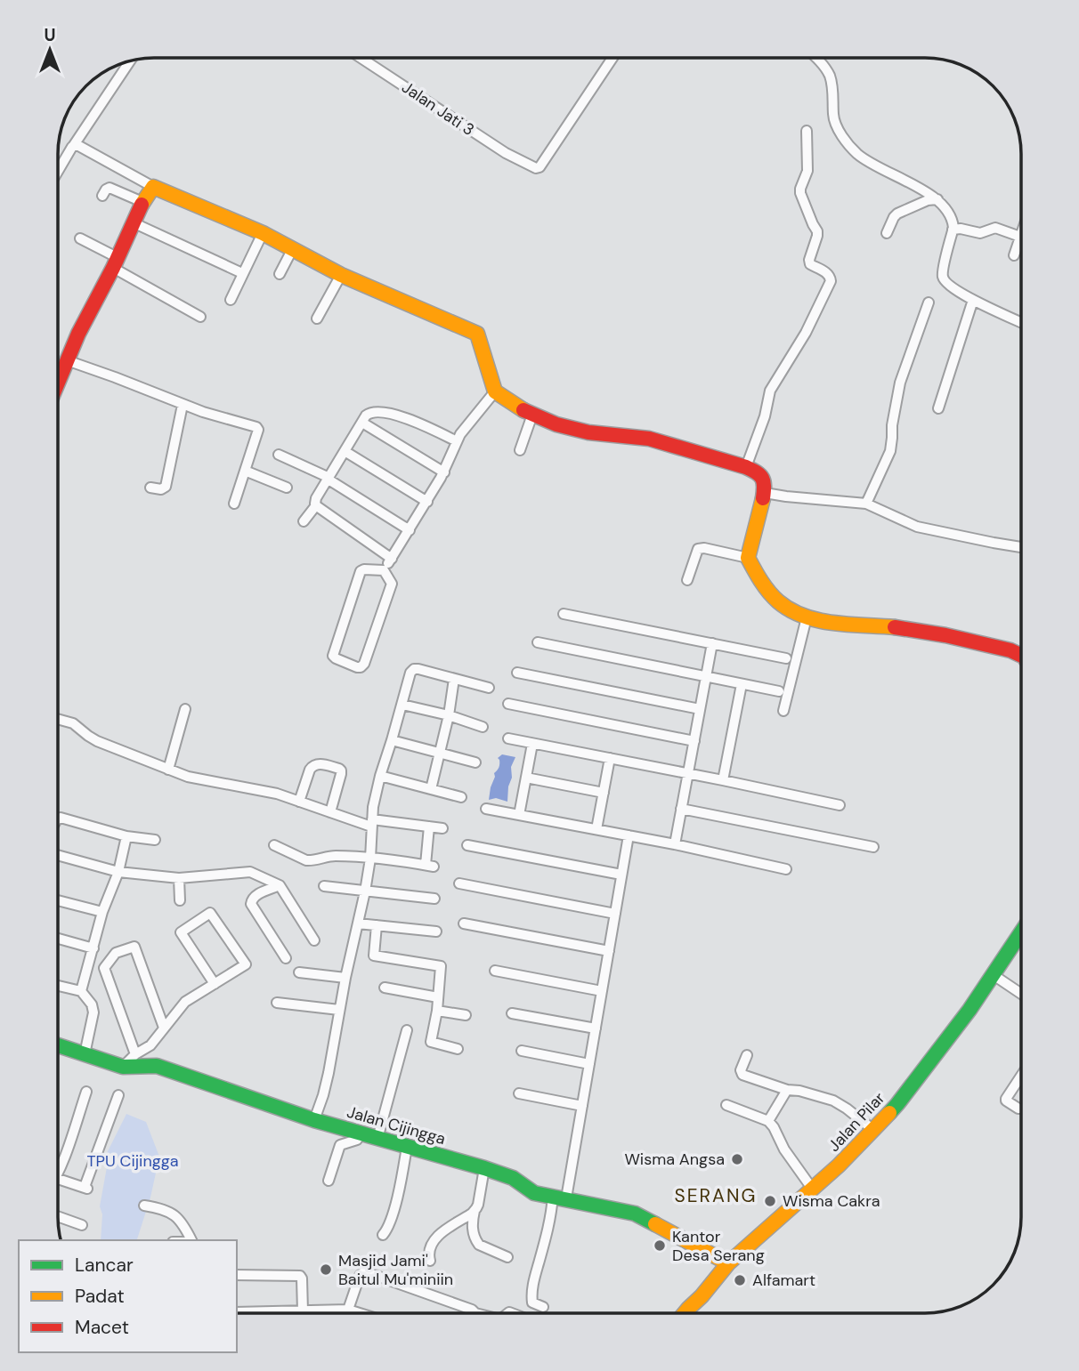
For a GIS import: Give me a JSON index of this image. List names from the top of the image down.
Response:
{
  "streets": {
    "street": ["Jalan Jati 3", "Jalan Pilar", "Jalan Cijingga"]
  },
  "crossings": [
    ["Jalan Pilar", "Jalan Cijingga"]
  ],
  "districts": ["SERANG"],
  "parks": ["TPU Cijingga"],
  "places": [
    "Wisma Angsa",
    "Wisma Cakra",
    "Kantor Desa Serang",
    "Masjid Jami' Baitul Mu'miniin",
    "Alfamart"
  ],
  "legend": ["Lancar", "Padat", "Macet"],
  "north": "top"
}
